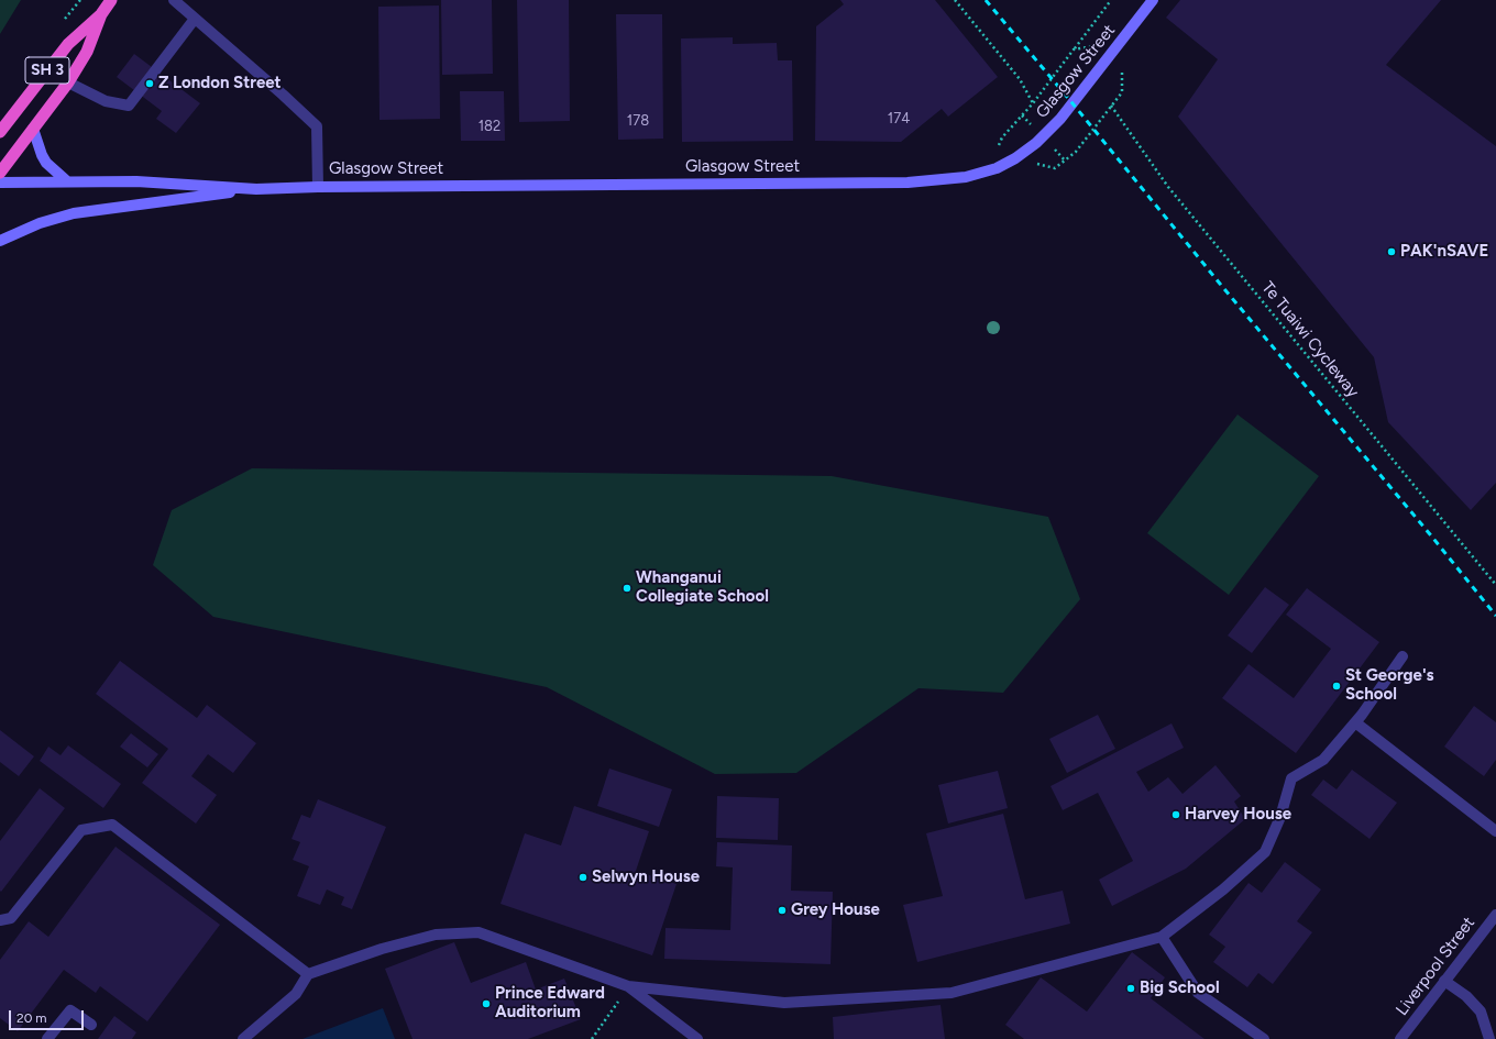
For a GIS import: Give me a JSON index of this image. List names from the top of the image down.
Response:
{
  "streets": {
    "highway": ["SH 3"],
    "main road": ["Glasgow Street"],
    "street": ["Liverpool Street"],
    "path": ["Te Tuaiwi Cycleway"]
  },
  "places": [
    "Z London Street",
    "PAK'nSAVE",
    "Whanganui Collegiate School",
    "St George's School",
    "Harvey House",
    "Selwyn House",
    "Grey House",
    "Big School",
    "Prince Edward Auditorium"
  ],
  "house_numbers": ["174", "178", "182"],
  "scale_bar": "20 m"
}
